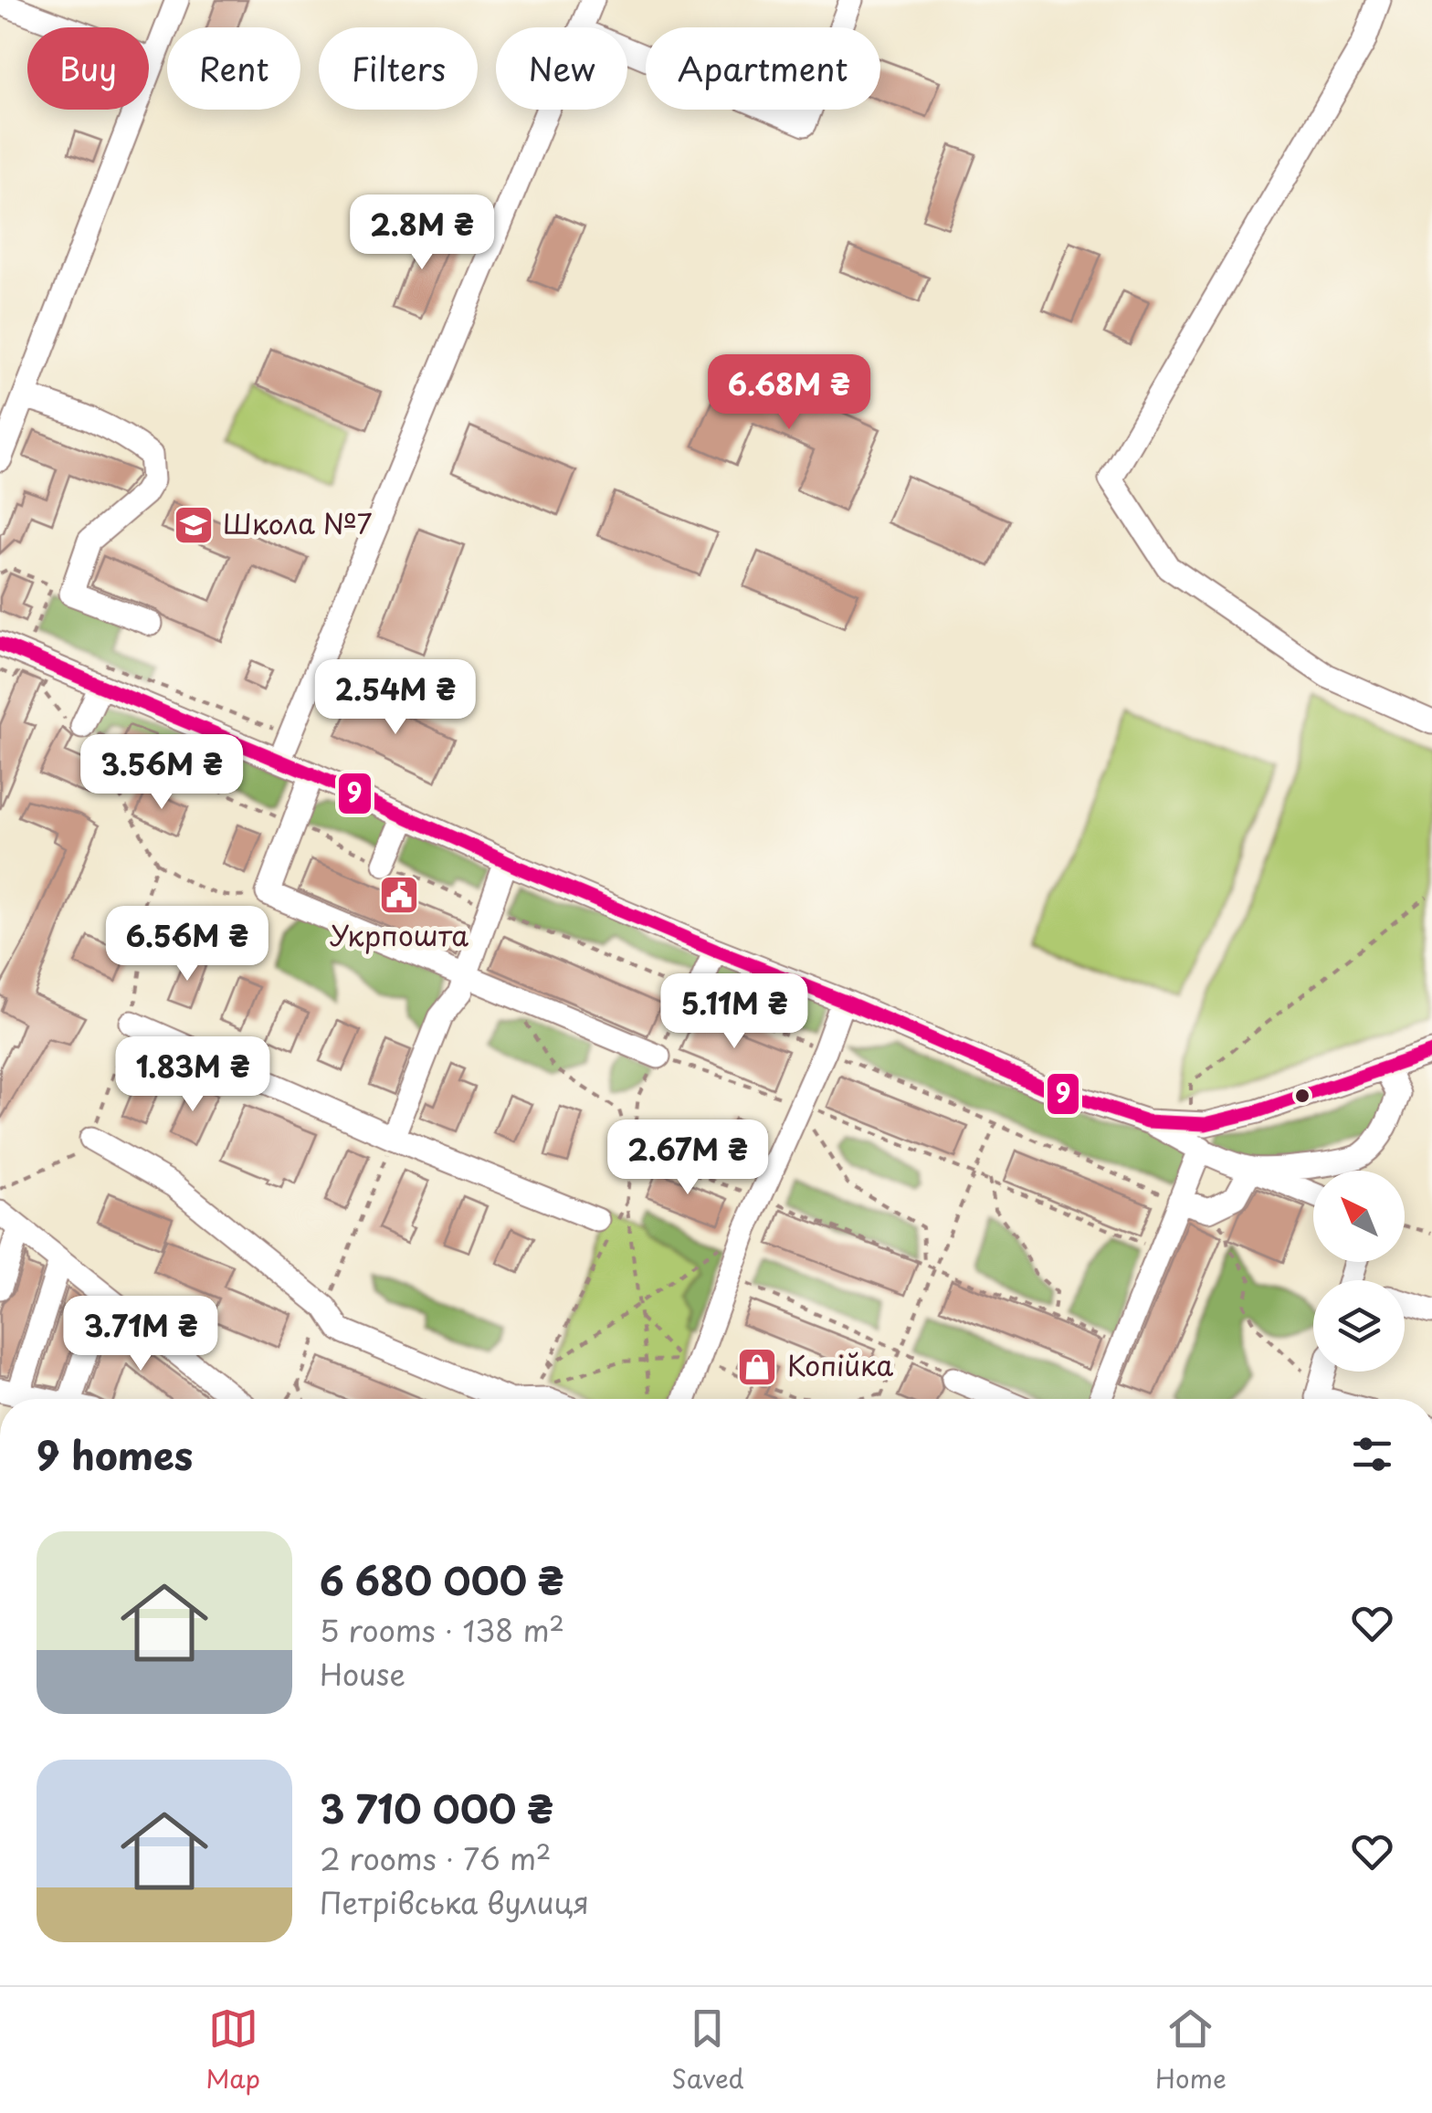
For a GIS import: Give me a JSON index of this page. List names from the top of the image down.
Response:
{
  "places": {
    "school or university": ["Школа №7"],
    "public building": ["Укрпошта"],
    "shop": ["Копійка"]
  },
  "lines": ["transit line 9"],
  "north": "top left",
  "page": {
    "chip": [
      "Buy",
      "Rent",
      "Filters",
      "New",
      "Apartment"
    ],
    "price": [
      "2.8M ₴",
      "6.68M ₴",
      "2.54M ₴",
      "3.56M ₴",
      "6.56M ₴",
      "5.11M ₴",
      "1.83M ₴",
      "2.67M ₴",
      "3.71M ₴"
    ],
    "heading": "9 homes",
    "list": [
      {
        "name": "6 680 000 ₴",
        "note": "5 rooms · 138 m² · House"
      },
      {
        "name": "3 710 000 ₴",
        "note": "2 rooms · 76 m² · Петрівська вулиця"
      }
    ],
    "tabs": ["Map", "Saved", "Home"]
  }
}
